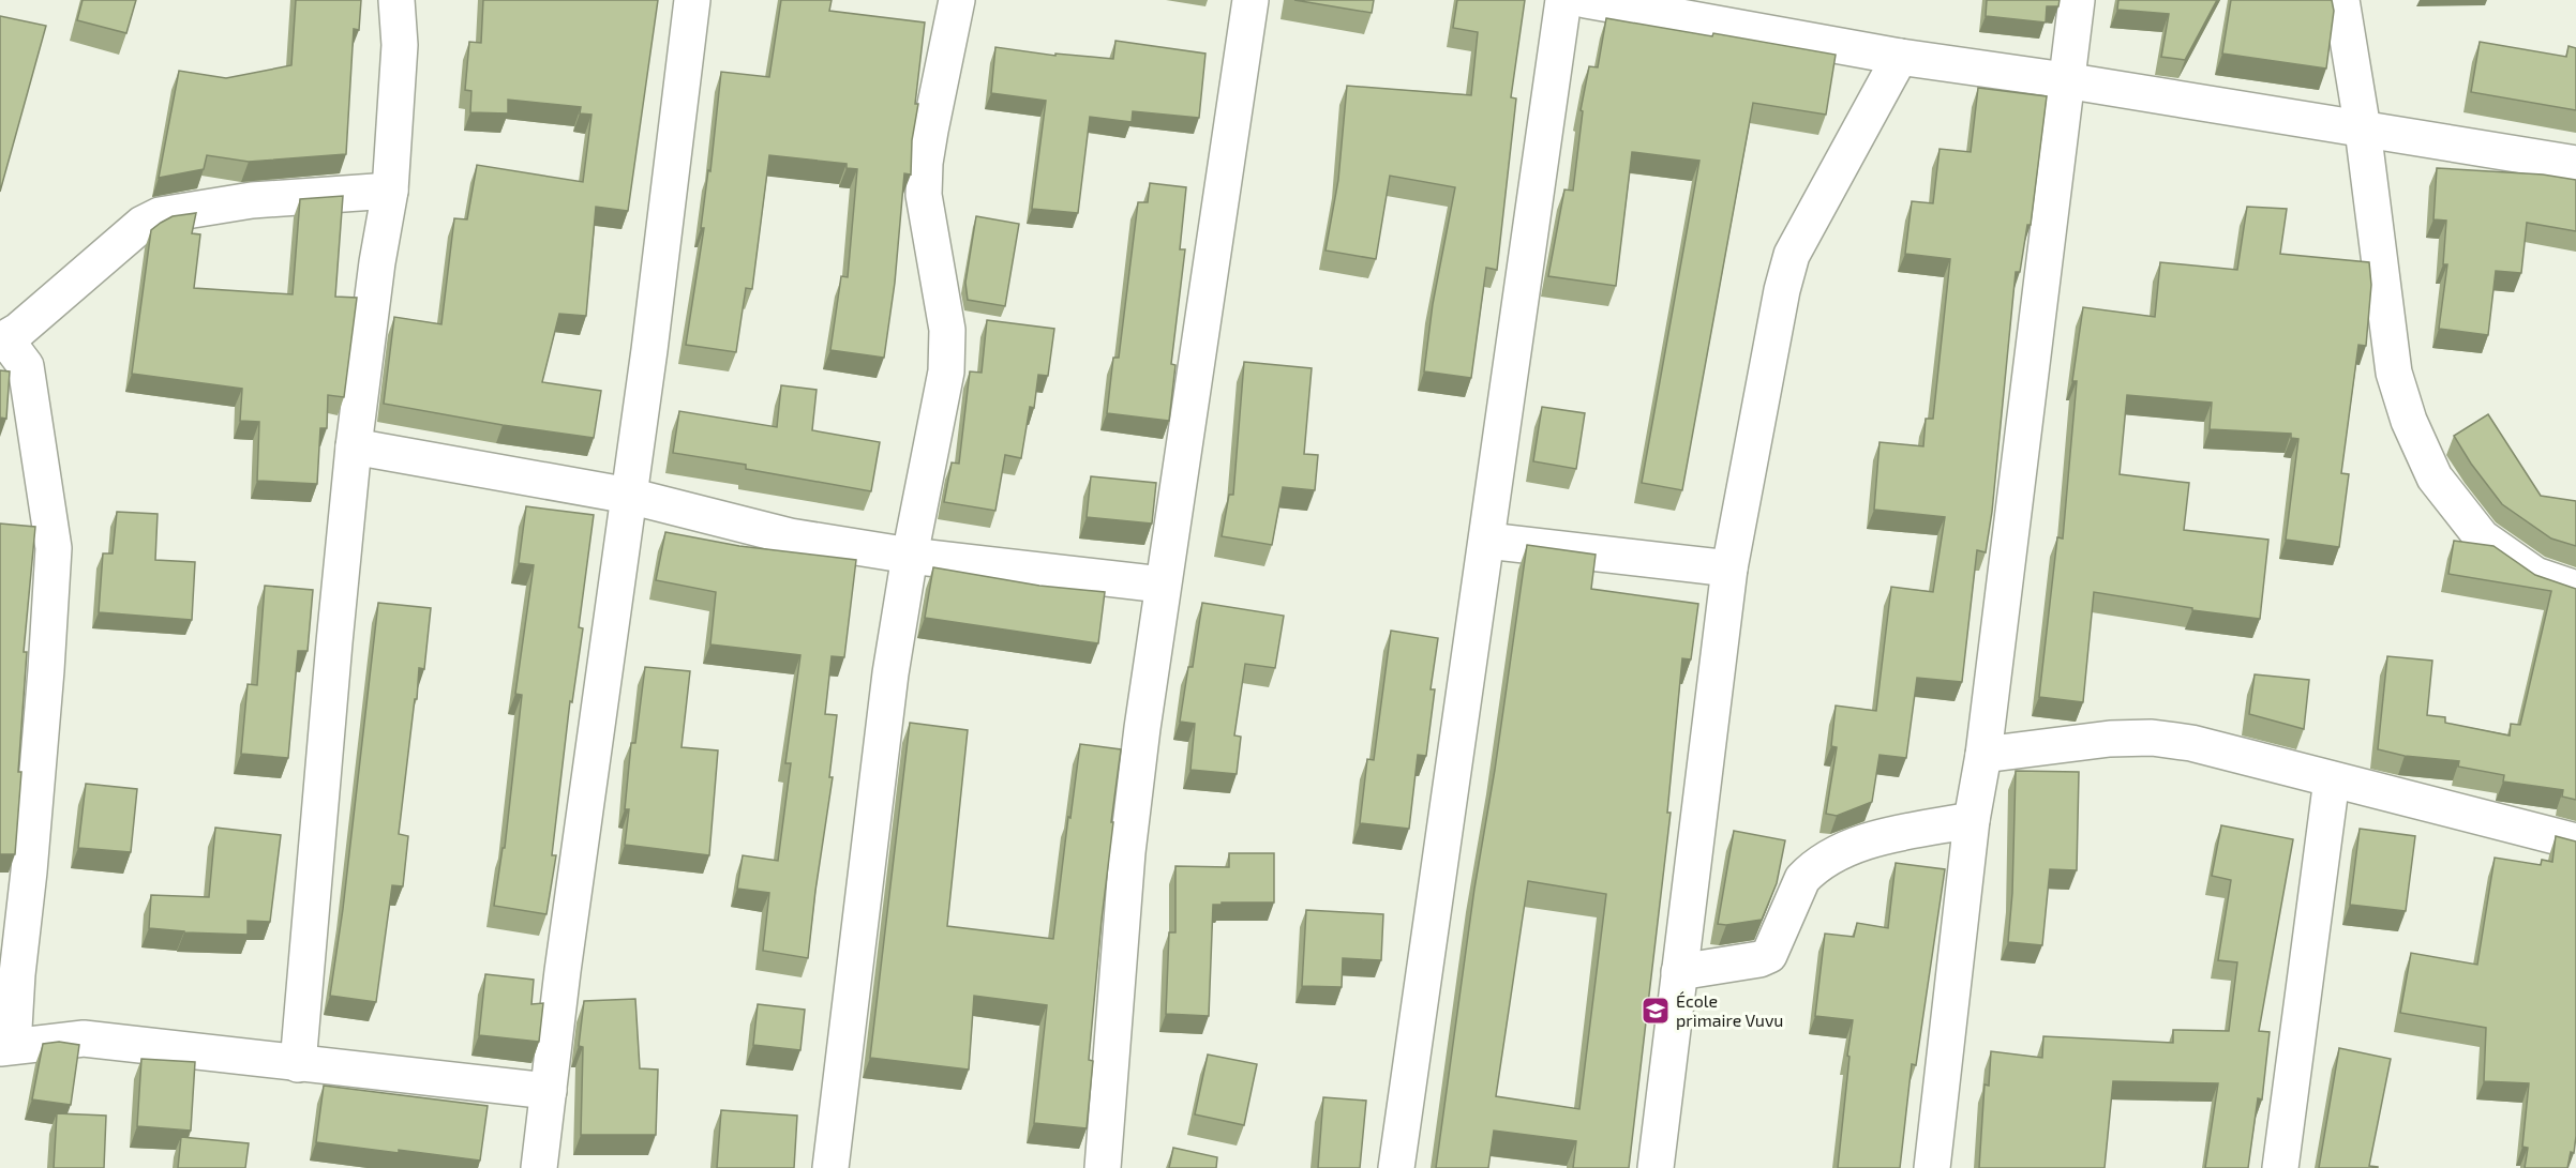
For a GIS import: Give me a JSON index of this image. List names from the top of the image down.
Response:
{
  "places": {
    "school or university": ["École primaire Vuvu"]
  }
}
